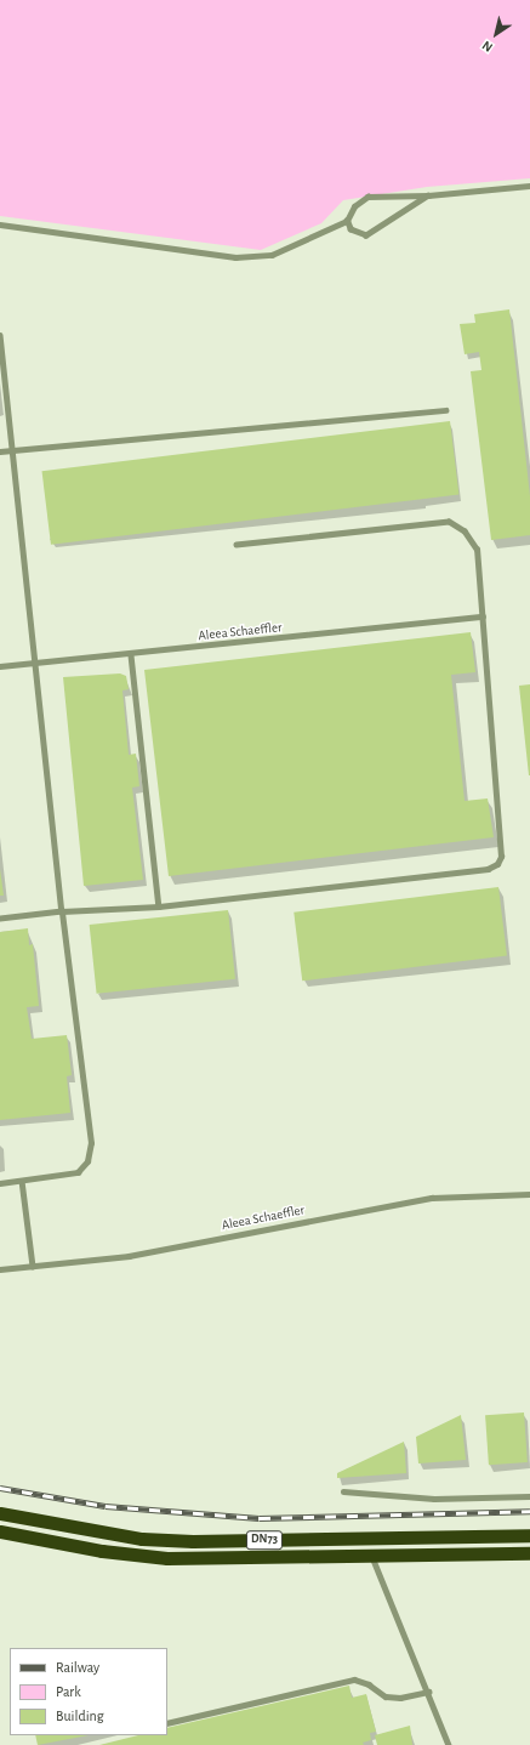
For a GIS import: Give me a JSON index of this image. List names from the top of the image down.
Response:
{
  "streets": {
    "highway": ["DN73"],
    "lane": ["Aleea Schaeffler"]
  },
  "legend": ["Railway", "Park", "Building"],
  "north": "bottom left"
}
